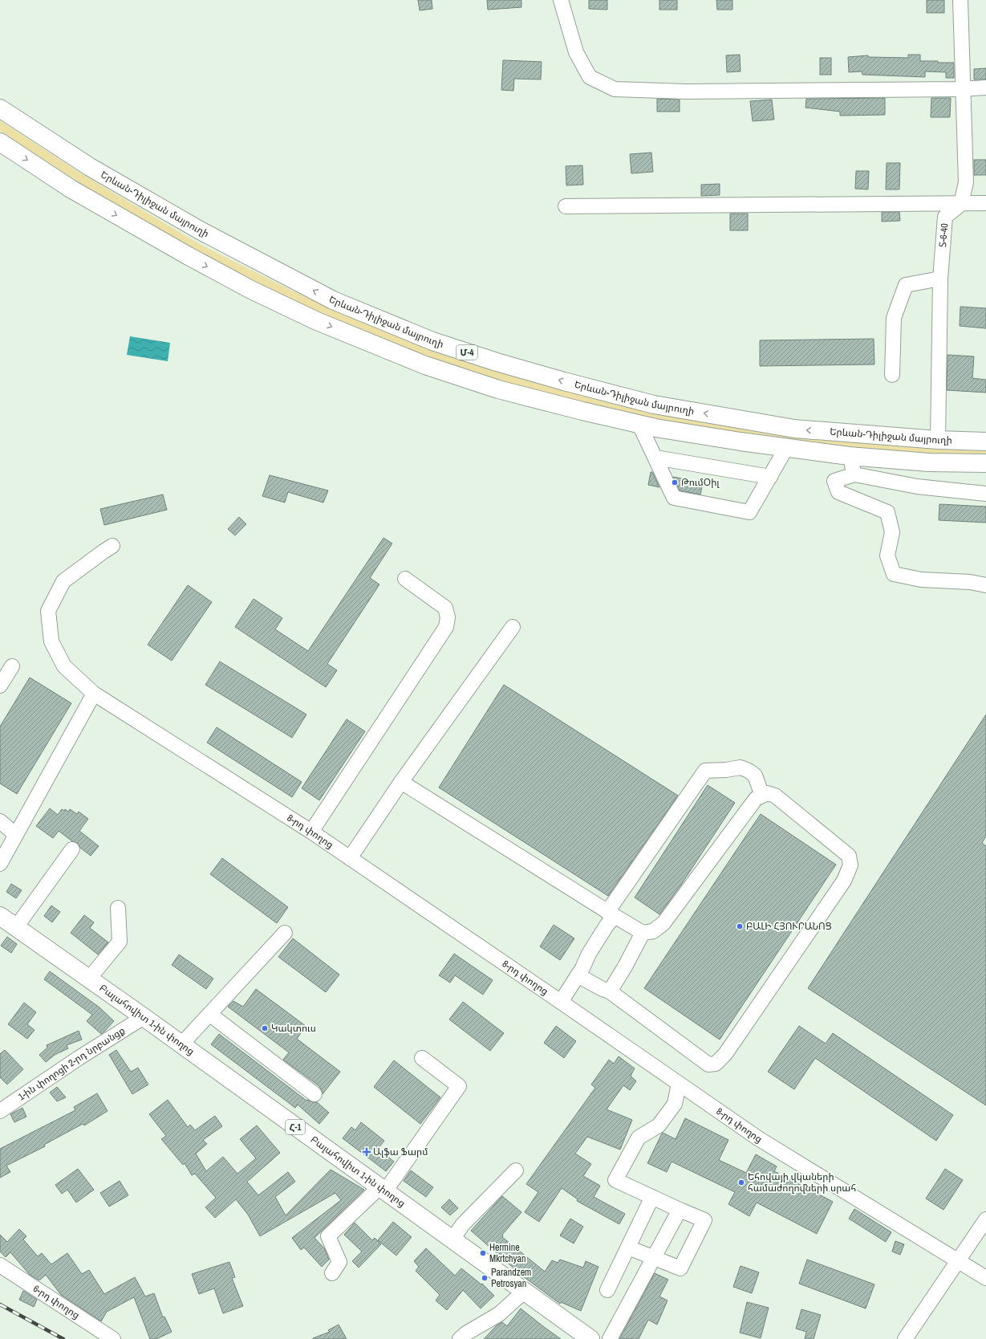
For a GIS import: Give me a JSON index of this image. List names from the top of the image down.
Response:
{
  "streets": {
    "main road": [
      "Երևան-Դիլիջան մայրուղի",
      "Մ-4",
      "Բալահովիտ 1-ին փողոց",
      "Հ-1"
    ],
    "street": [
      "Տ-6-40",
      "8-րդ փողոց",
      "1-ին փողոցի 2-րդ նրբանցք",
      "6-րդ փողոց"
    ]
  },
  "crossings": [
    ["Երևան-Դիլիջան մայրուղի", "Տ-6-40"],
    ["Բալահովիտ 1-ին փողոց", "1-ին փողոցի 2-րդ նրբանցք"]
  ],
  "places": {
    "other": [
      "ԹումՕիլ",
      "ԲԱԼԻ ՀՅՈՒՐԱՆՈՑ",
      "Կակտուս",
      "Եհովայի վկաների համաժողովների սրահ",
      "Hermine Mkrtchyan",
      "Parandzem Petrosyan"
    ],
    "health": ["Ալֆա Ֆարմ"]
  }
}
